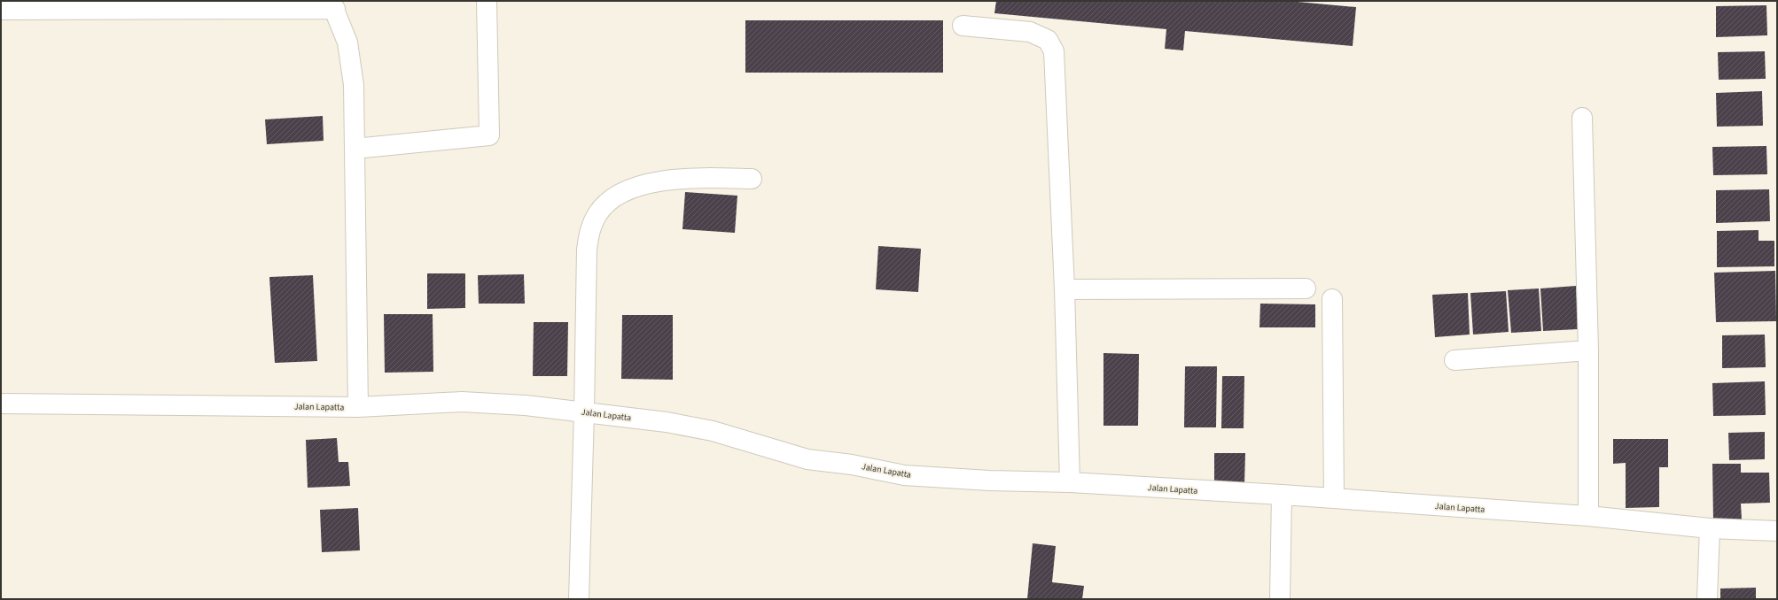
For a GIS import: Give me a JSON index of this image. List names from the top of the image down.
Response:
{
  "streets": {
    "street": ["Jalan Lapatta"]
  }
}
